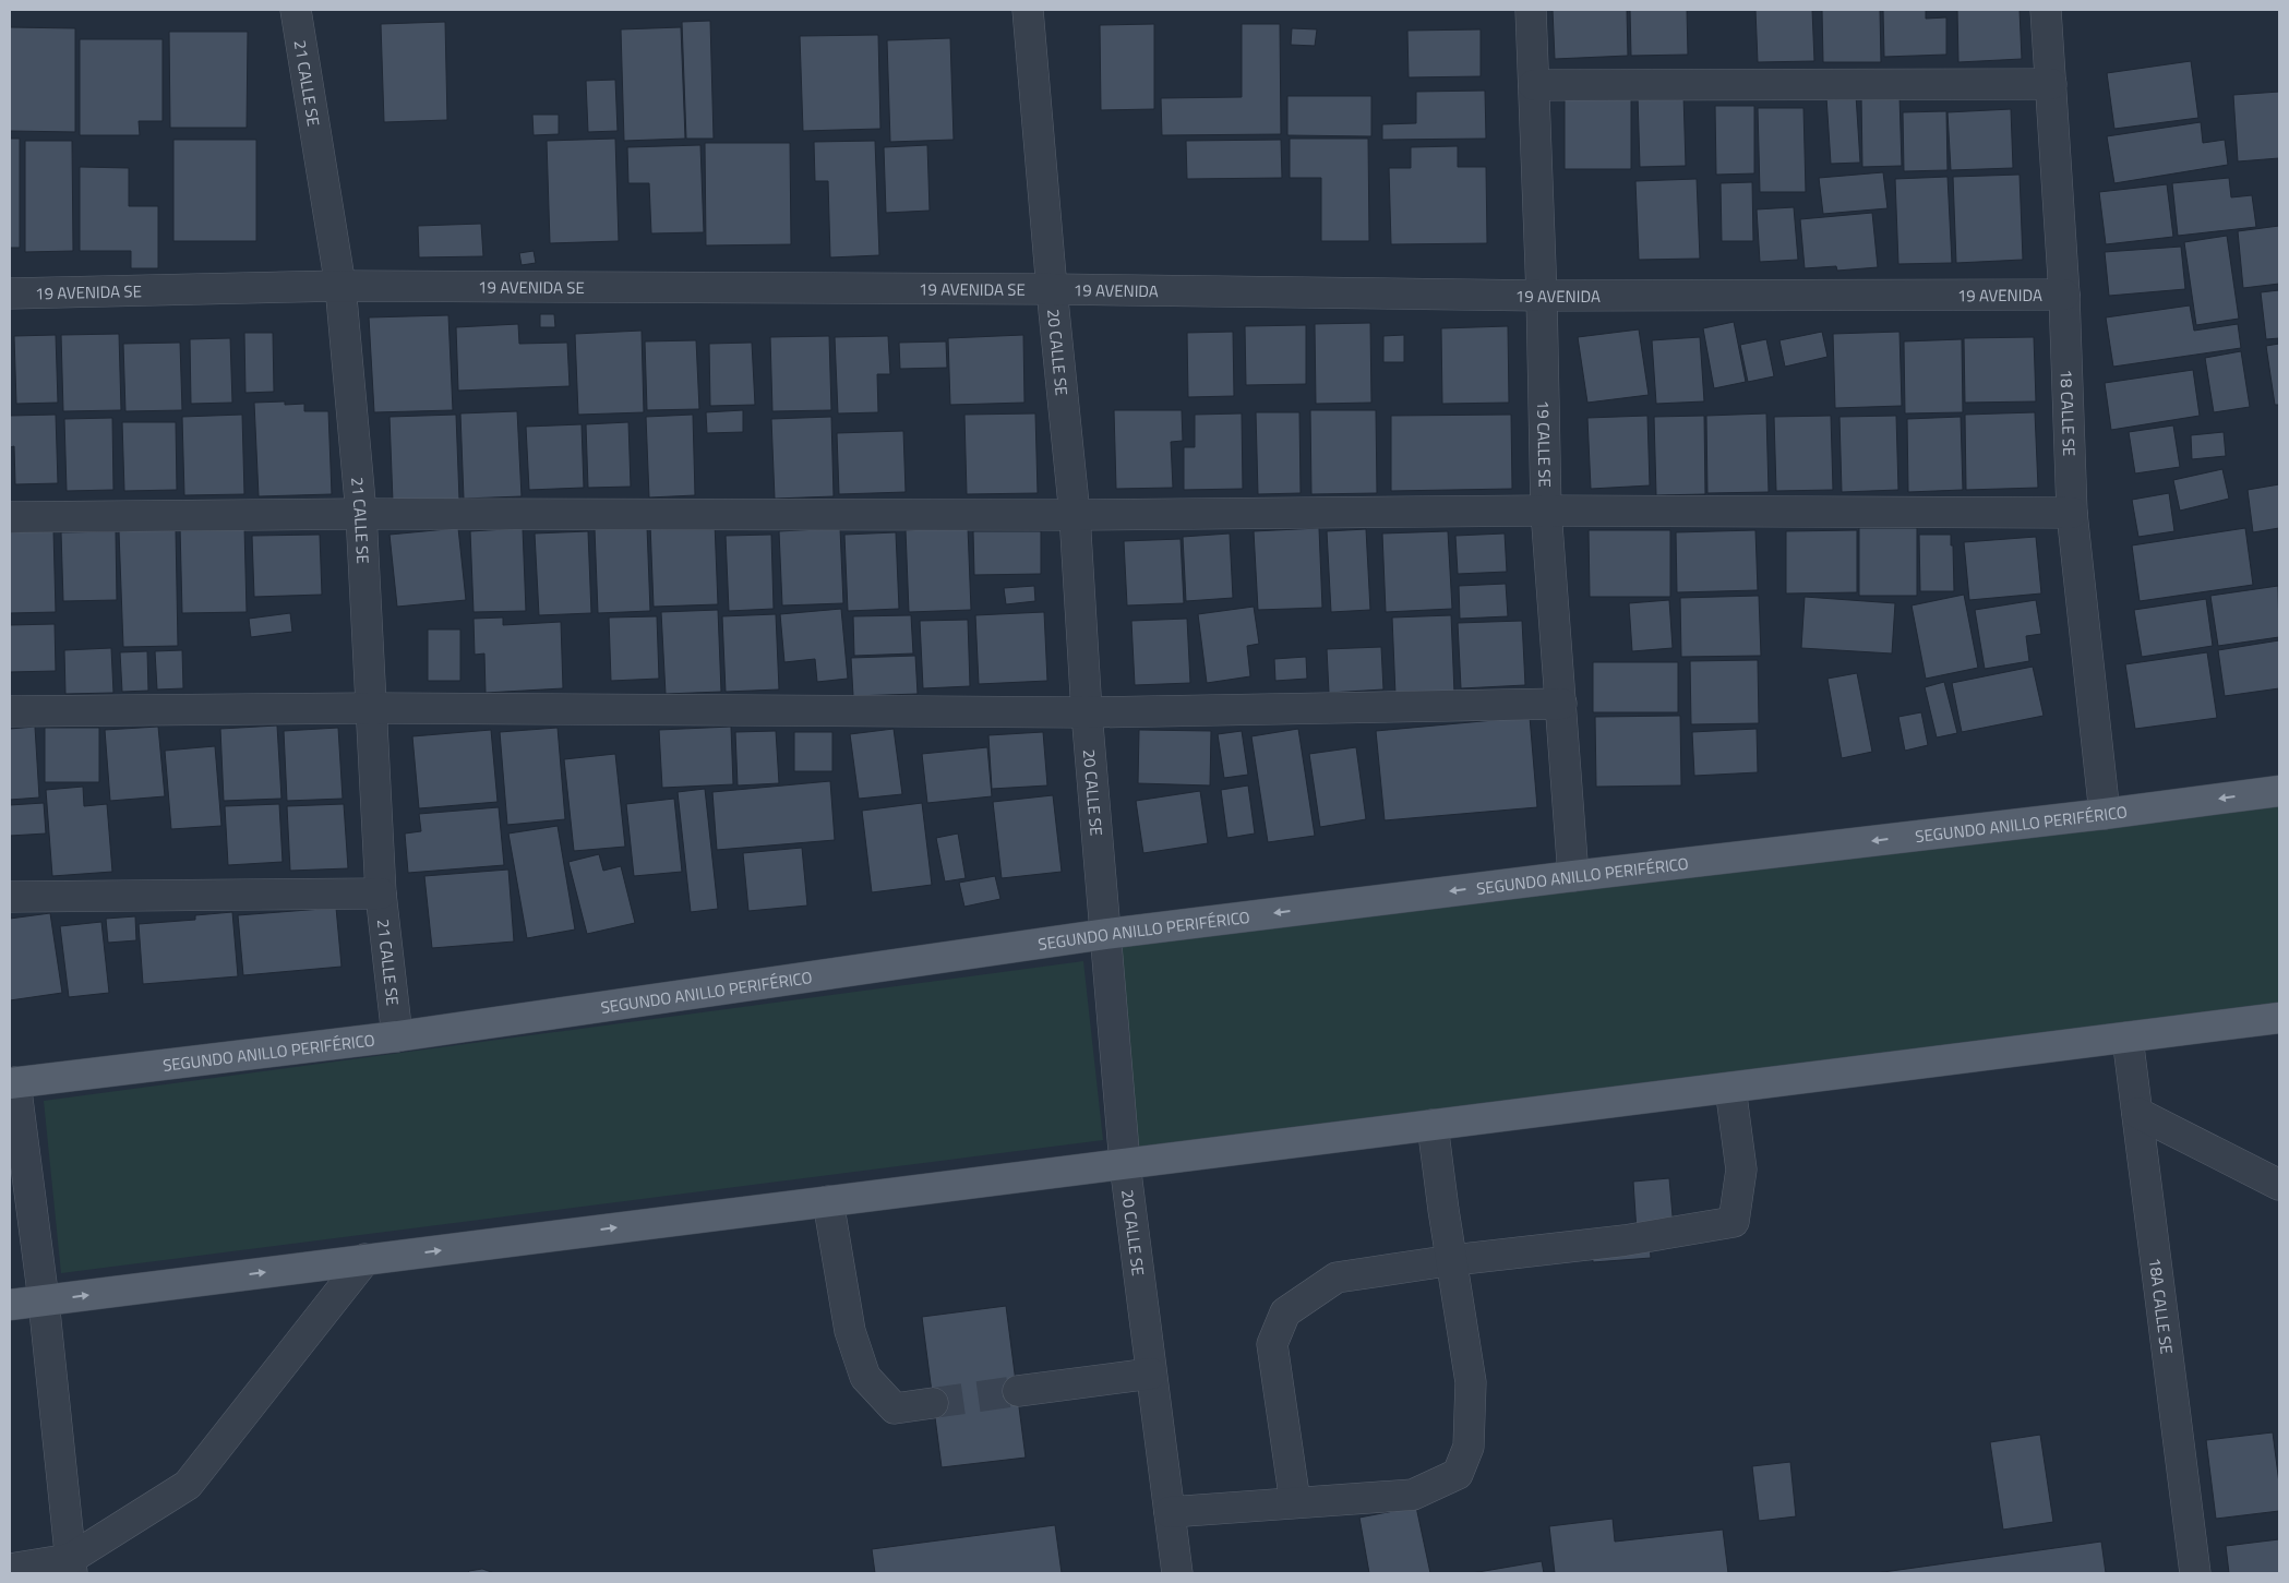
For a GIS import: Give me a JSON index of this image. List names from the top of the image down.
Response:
{
  "streets": {
    "main road": ["SEGUNDO ANILLO PERIFÉRICO"],
    "street": [
      "21 CALLE SE",
      "19 AVENIDA SE",
      "19 AVENIDA",
      "20 CALLE SE",
      "18 CALLE SE",
      "19 CALLE SE",
      "18A CALLE SE"
    ]
  },
  "crossings": [
    ["21 CALLE SE", "19 AVENIDA SE"],
    ["21 CALLE SE", "SEGUNDO ANILLO PERIFÉRICO"],
    ["19 AVENIDA SE", "19 AVENIDA"],
    ["19 AVENIDA SE", "20 CALLE SE"],
    ["19 AVENIDA", "20 CALLE SE"],
    ["19 AVENIDA", "18 CALLE SE"],
    ["19 AVENIDA", "19 CALLE SE"],
    ["20 CALLE SE", "SEGUNDO ANILLO PERIFÉRICO"],
    ["18 CALLE SE", "SEGUNDO ANILLO PERIFÉRICO"],
    ["19 CALLE SE", "SEGUNDO ANILLO PERIFÉRICO"]
  ]
}
